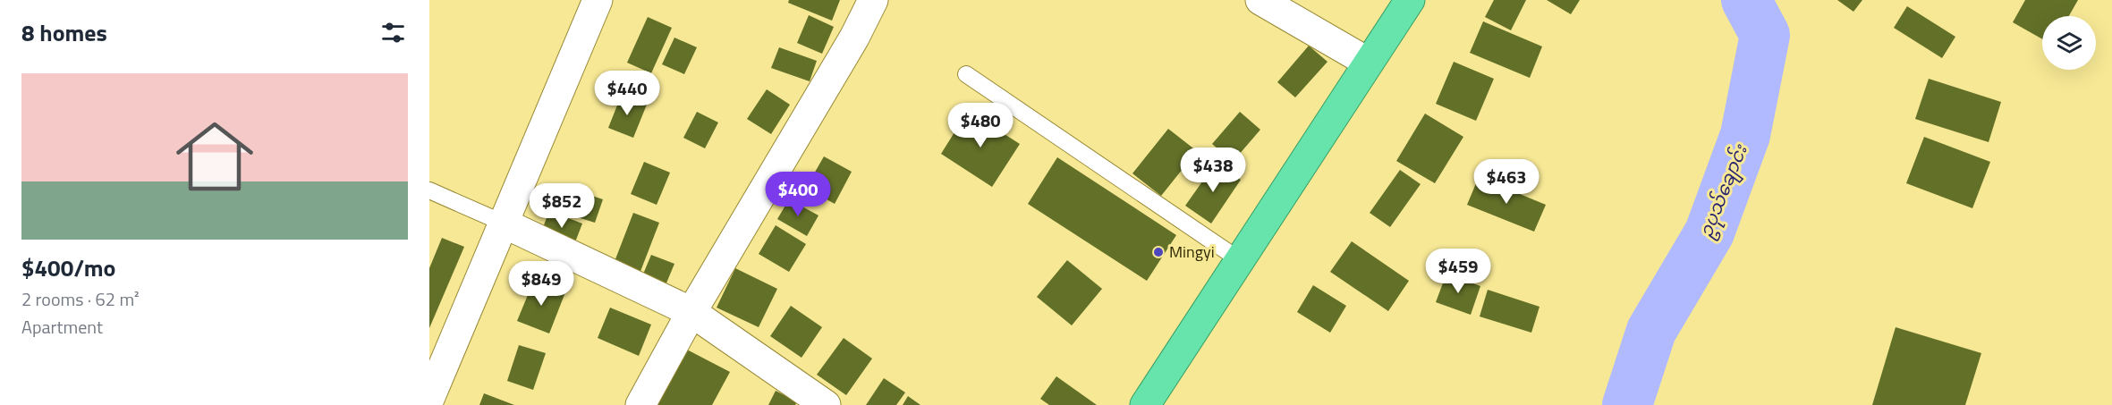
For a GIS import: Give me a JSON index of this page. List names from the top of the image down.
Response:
{
  "water": ["ဥပုသ်ချောင်း"],
  "places": ["Mingyi"],
  "page": {
    "heading": "8 homes",
    "list": [
      {
        "name": "$400/mo",
        "note": "2 rooms · 62 m² · Apartment"
      }
    ],
    "price": [
      "$440",
      "$480",
      "$438",
      "$463",
      "$400",
      "$852",
      "$459",
      "$849"
    ]
  }
}
